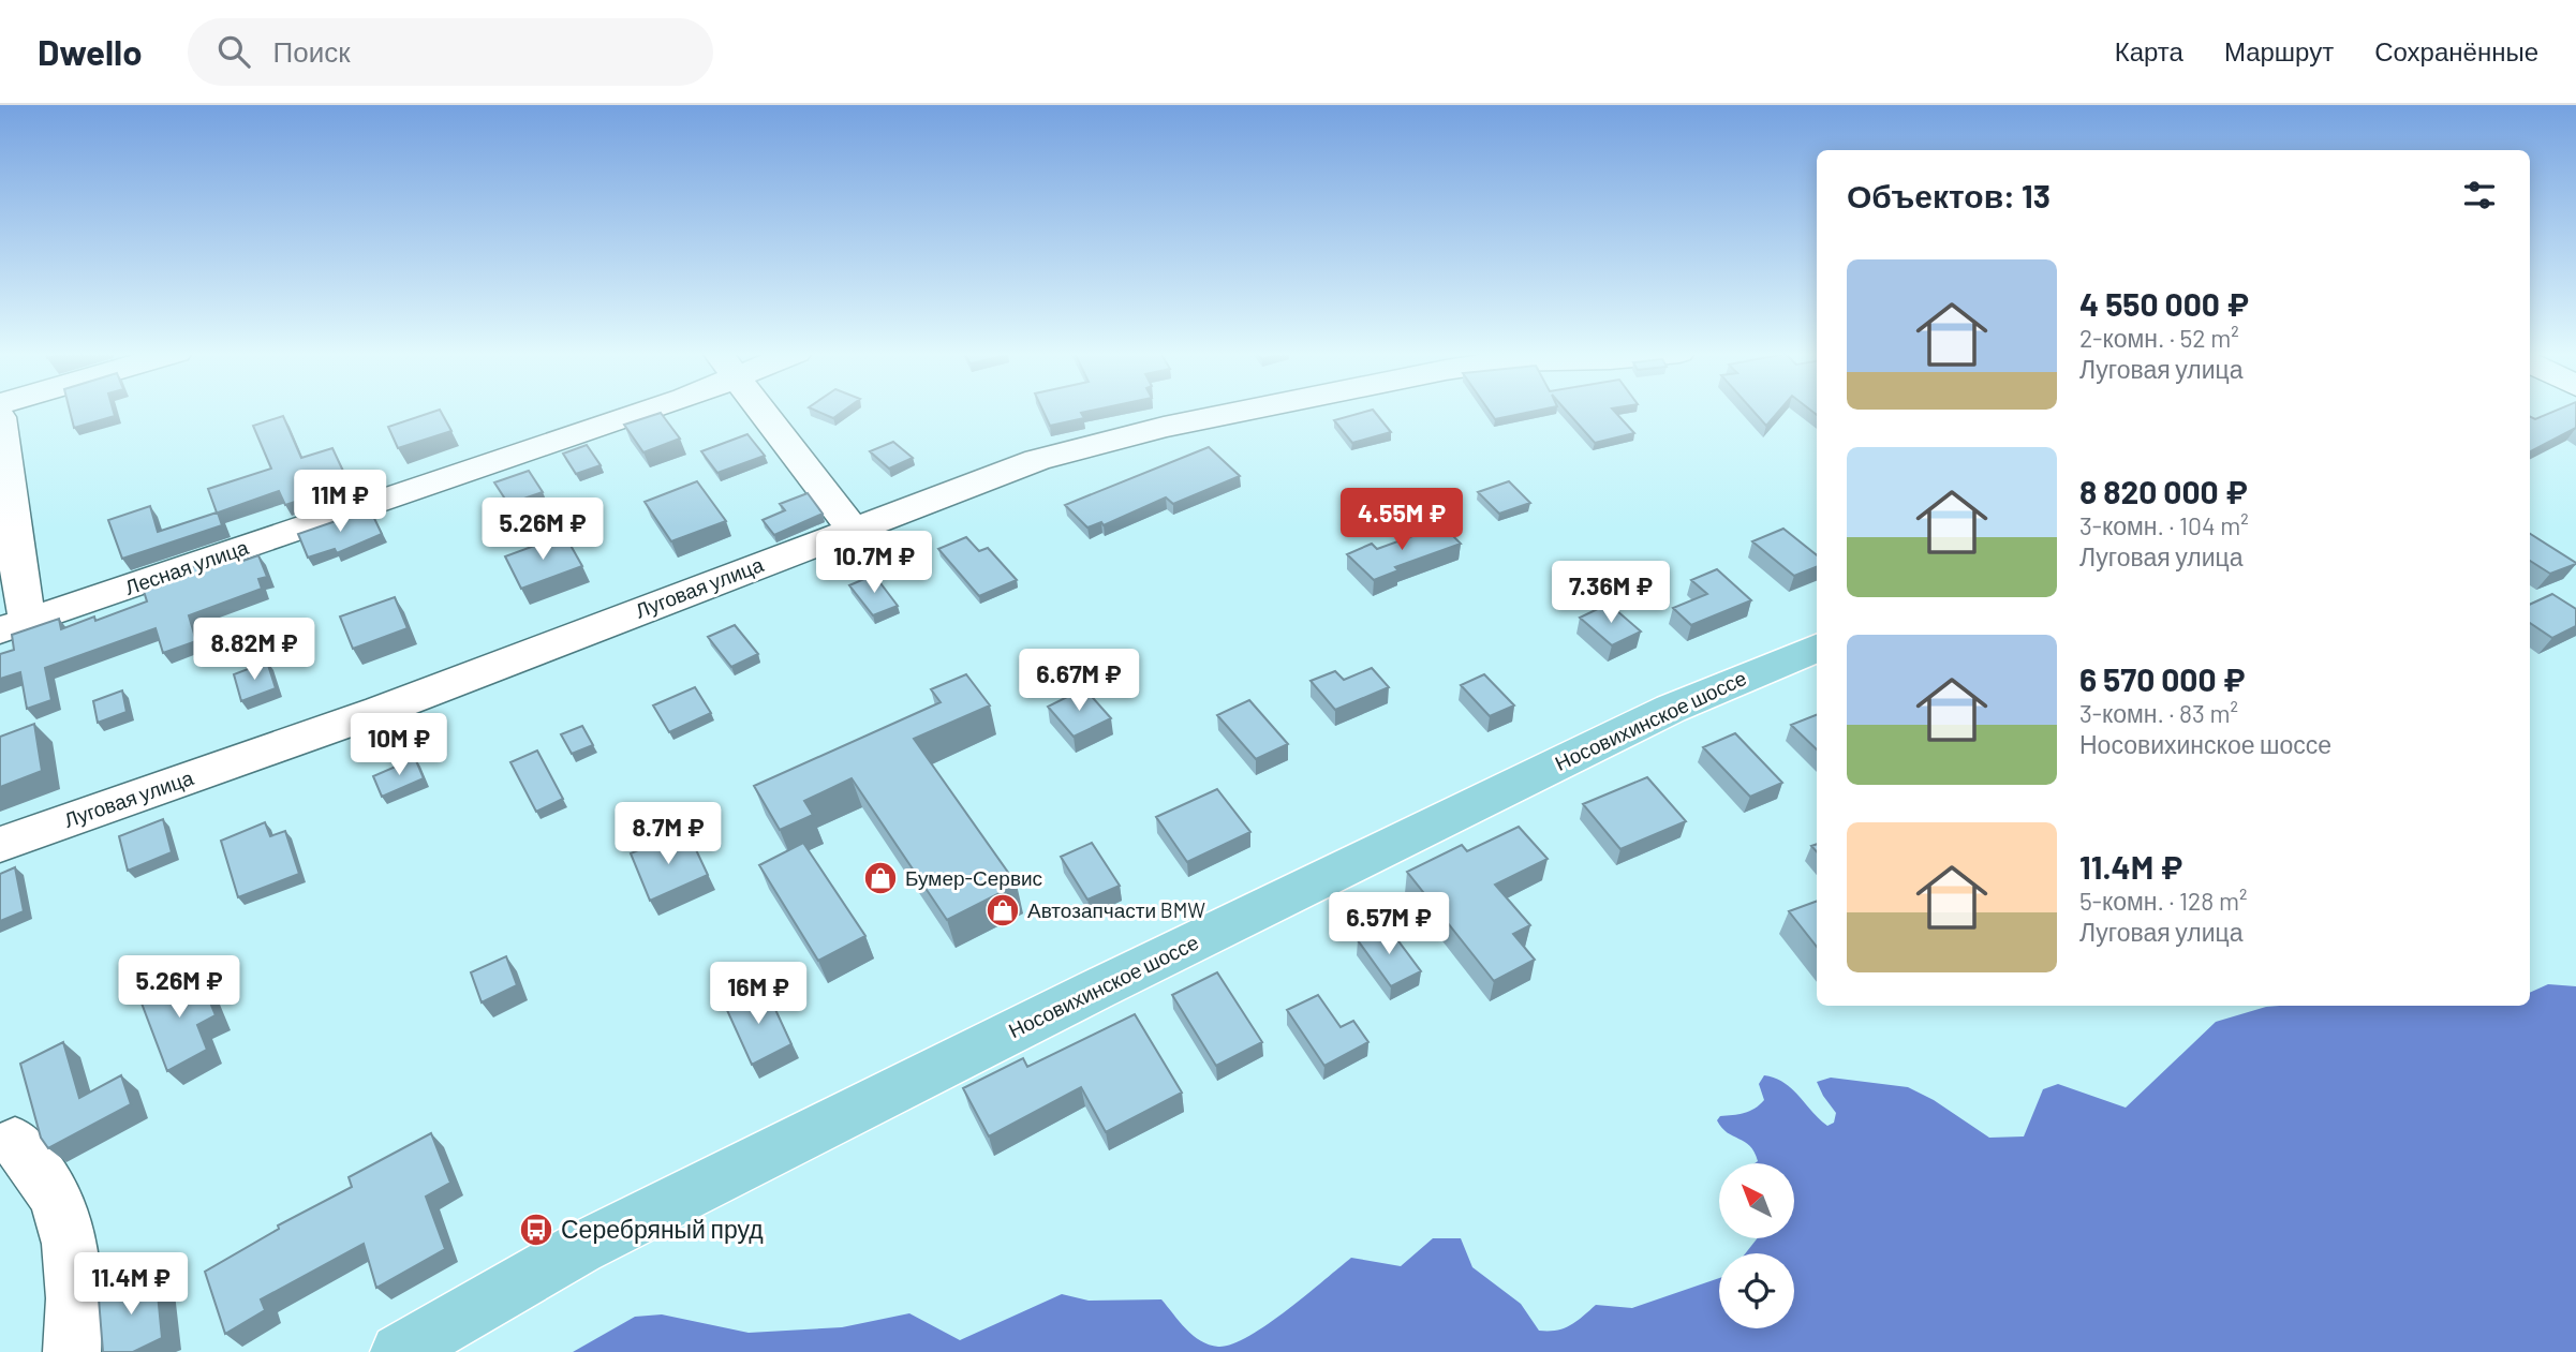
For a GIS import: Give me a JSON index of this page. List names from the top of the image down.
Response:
{
  "streets": {
    "main road": ["Носовихинское шоссе"],
    "street": ["Лесная улица", "Луговая улица"]
  },
  "places": {
    "shop": ["Бумер-Сервис", "Автозапчасти BMW"],
    "bus stop": ["Серебряный пруд"]
  },
  "north": "top left",
  "page": {
    "header": "Dwello",
    "search": "Поиск",
    "nav": ["Карта", "Маршрут", "Сохранённые"],
    "heading": "Объектов: 13",
    "list": [
      {
        "name": "4 550 000 ₽",
        "note": "2-комн. · 52 m² · Луговая улица"
      },
      {
        "name": "8 820 000 ₽",
        "note": "3-комн. · 104 m² · Луговая улица"
      },
      {
        "name": "6 570 000 ₽",
        "note": "3-комн. · 83 m² · Носовихинское шоссе"
      },
      {
        "name": "11.4M ₽",
        "note": "5-комн. · 128 m² · Луговая улица"
      }
    ],
    "price": [
      "11M ₽",
      "4.55M ₽",
      "5.26M ₽",
      "10.7M ₽",
      "7.36M ₽",
      "8.82M ₽",
      "6.67M ₽",
      "10M ₽",
      "8.7M ₽",
      "6.57M ₽",
      "5.26M ₽",
      "16M ₽",
      "11.4M ₽"
    ]
  }
}
